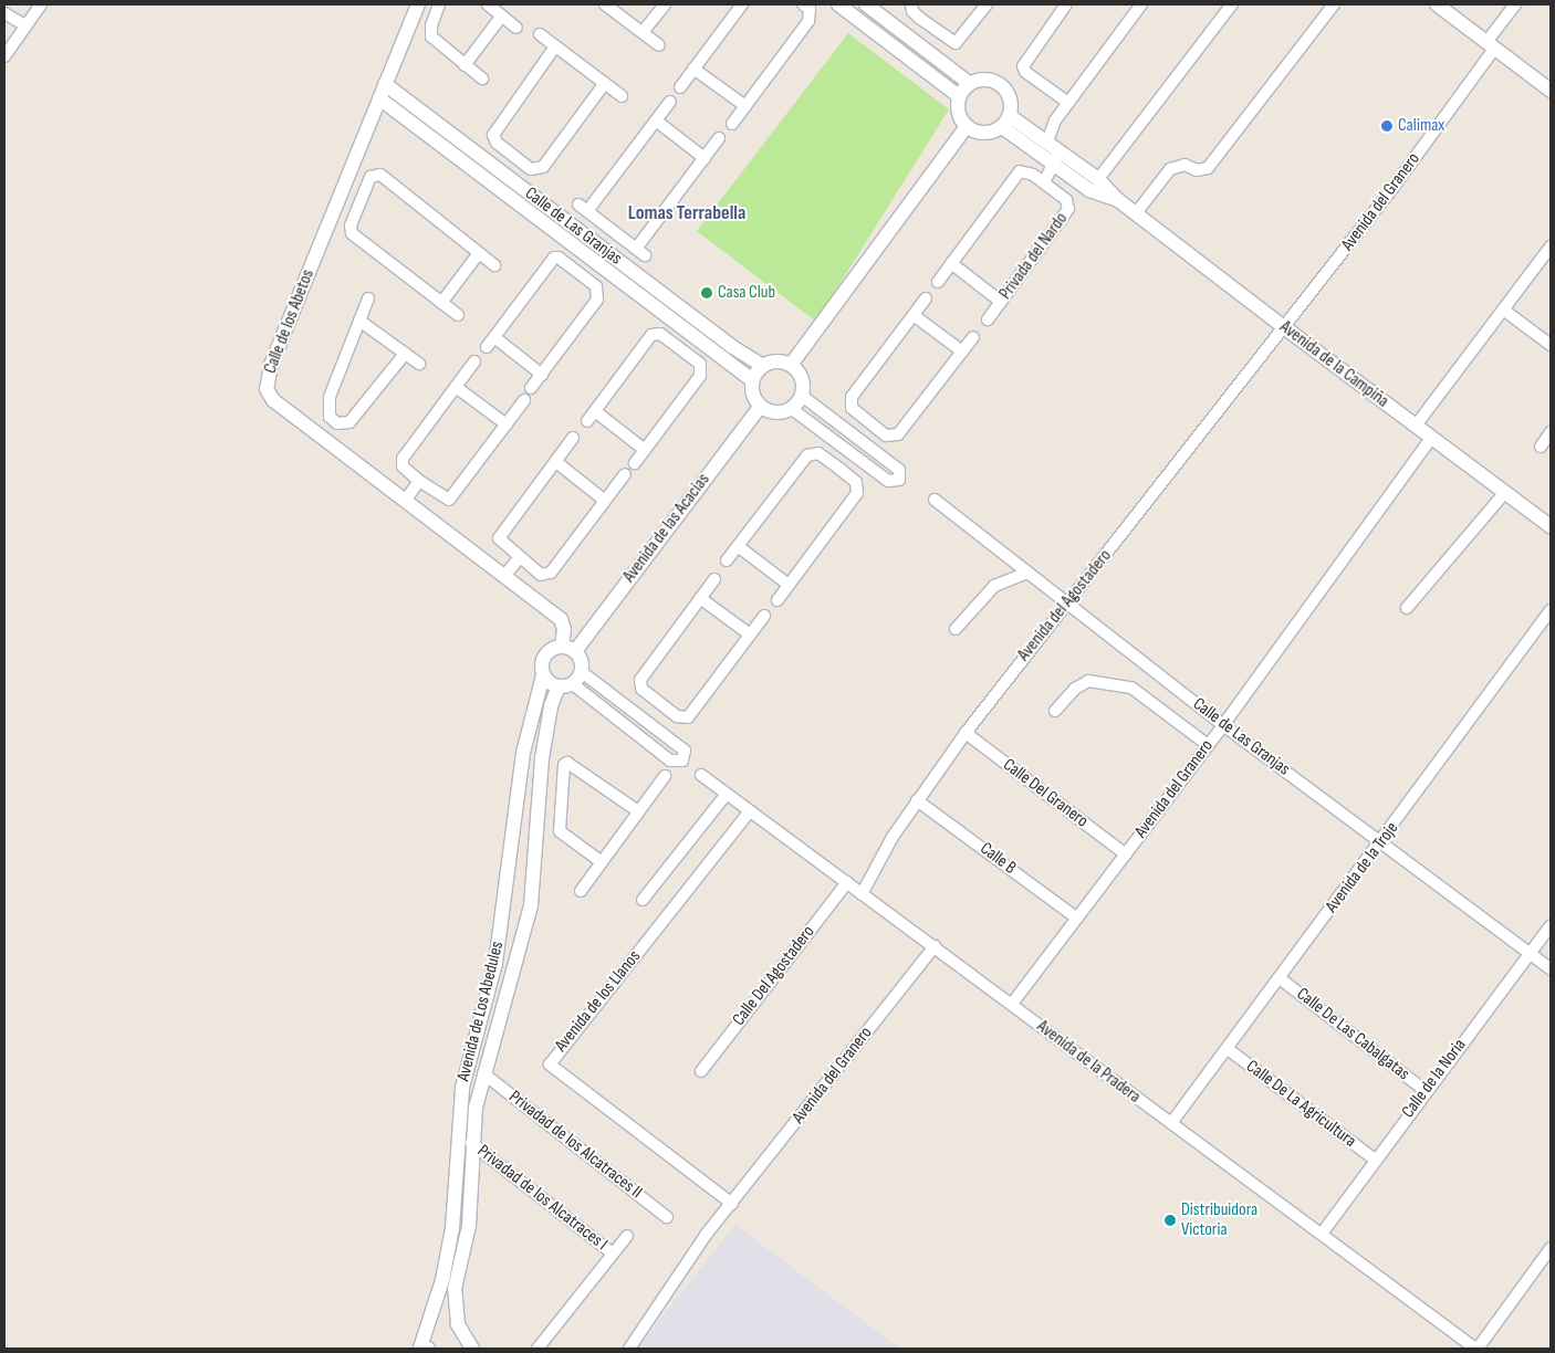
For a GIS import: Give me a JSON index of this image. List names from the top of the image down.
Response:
{
  "streets": {
    "street": [
      "Avenida del Granero",
      "Calle de Las Granjas",
      "Privada del Nardo",
      "Calle de los Abetos",
      "Avenida de la Campiña",
      "Avenida de las Acacias",
      "Avenida del Agostadero",
      "Calle Del Granero",
      "Calle B",
      "Avenida de la Troje",
      "Calle Del Agostadero",
      "Avenida de los Llanos",
      "Avenida de Los Abedules",
      "Calle De Las Cabalgatas",
      "Avenida de la Pradera",
      "Calle de la Noria",
      "Calle De La Agricultura",
      "Privadad de los Alcatraces II",
      "Privadad de los Alcatraces I"
    ]
  },
  "crossings": [
    ["Avenida del Granero", "Calle de Las Granjas"],
    ["Avenida del Granero", "Avenida de la Campiña"],
    ["Avenida del Granero", "Avenida del Agostadero"],
    ["Avenida del Granero", "Calle Del Granero"],
    ["Avenida del Granero", "Calle B"],
    ["Avenida del Granero", "Avenida de los Llanos"],
    ["Avenida del Granero", "Avenida de la Pradera"],
    ["Calle de Las Granjas", "Calle de los Abetos"],
    ["Calle de Las Granjas", "Avenida de las Acacias"],
    ["Calle de Las Granjas", "Avenida del Agostadero"],
    ["Calle de Las Granjas", "Avenida de la Troje"],
    ["Calle de Las Granjas", "Calle de la Noria"],
    ["Privada del Nardo", "Avenida de la Campiña"],
    ["Calle de los Abetos", "Avenida de las Acacias"],
    ["Calle de los Abetos", "Avenida de Los Abedules"],
    ["Avenida de la Campiña", "Avenida del Agostadero"],
    ["Avenida de las Acacias", "Avenida de Los Abedules"],
    ["Avenida del Agostadero", "Calle Del Granero"],
    ["Avenida del Agostadero", "Calle B"],
    ["Avenida del Agostadero", "Avenida de la Pradera"],
    ["Avenida de la Troje", "Calle De Las Cabalgatas"],
    ["Avenida de la Troje", "Avenida de la Pradera"],
    ["Avenida de la Troje", "Calle De La Agricultura"],
    ["Calle Del Agostadero", "Avenida de la Pradera"],
    ["Avenida de los Llanos", "Avenida de la Pradera"],
    ["Avenida de Los Abedules", "Privadad de los Alcatraces II"],
    ["Avenida de Los Abedules", "Privadad de los Alcatraces I"],
    ["Calle De Las Cabalgatas", "Calle de la Noria"],
    ["Avenida de la Pradera", "Calle de la Noria"],
    ["Calle de la Noria", "Calle De La Agricultura"]
  ],
  "districts": ["Lomas Terrabella"],
  "places": ["Calimax", "Casa Club", "Distribuidora Victoria"]
}
